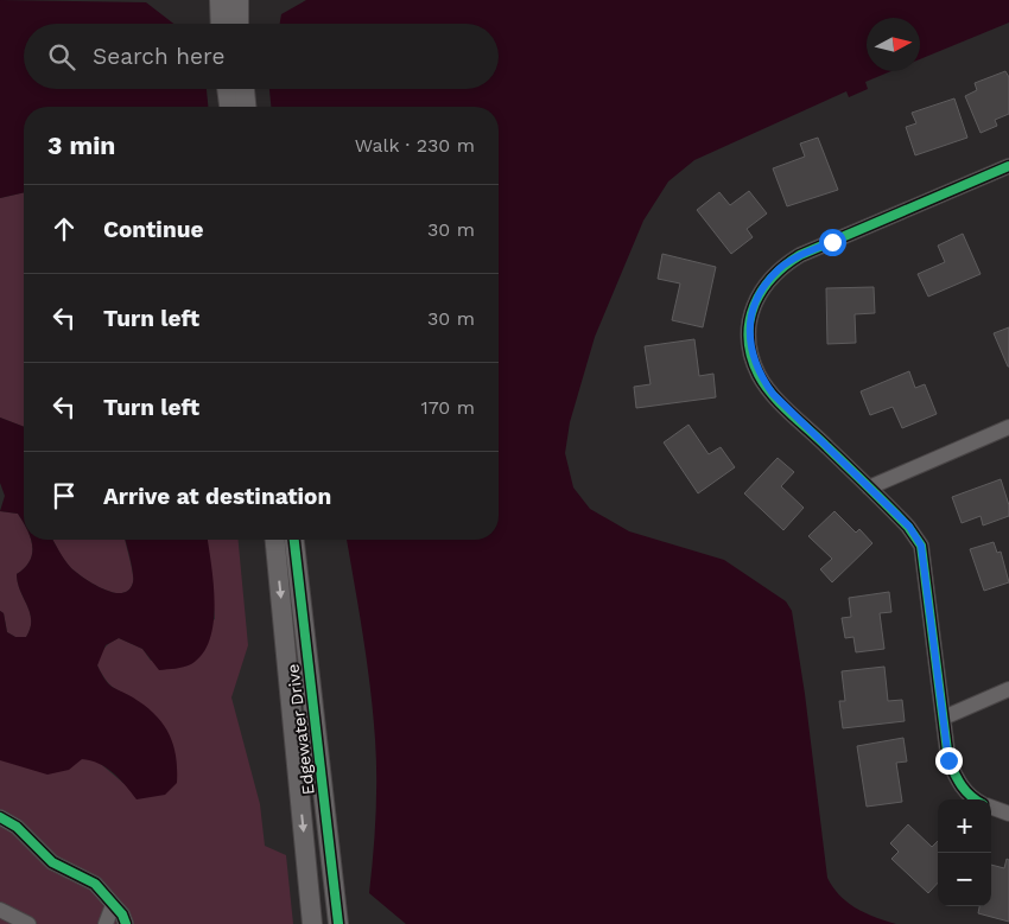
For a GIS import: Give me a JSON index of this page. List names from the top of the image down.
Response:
{
  "streets": {
    "street": ["Edgewater Drive"]
  },
  "north": "right",
  "page": {
    "search": "Search here",
    "heading": ["3 min", "Walk · 230 m"],
    "list": [
      ["Continue", "30 m"],
      ["Turn left", "30 m"],
      ["Turn left", "170 m"],
      "Arrive at destination"
    ],
    "map_buttons": ["+", "−"]
  }
}
